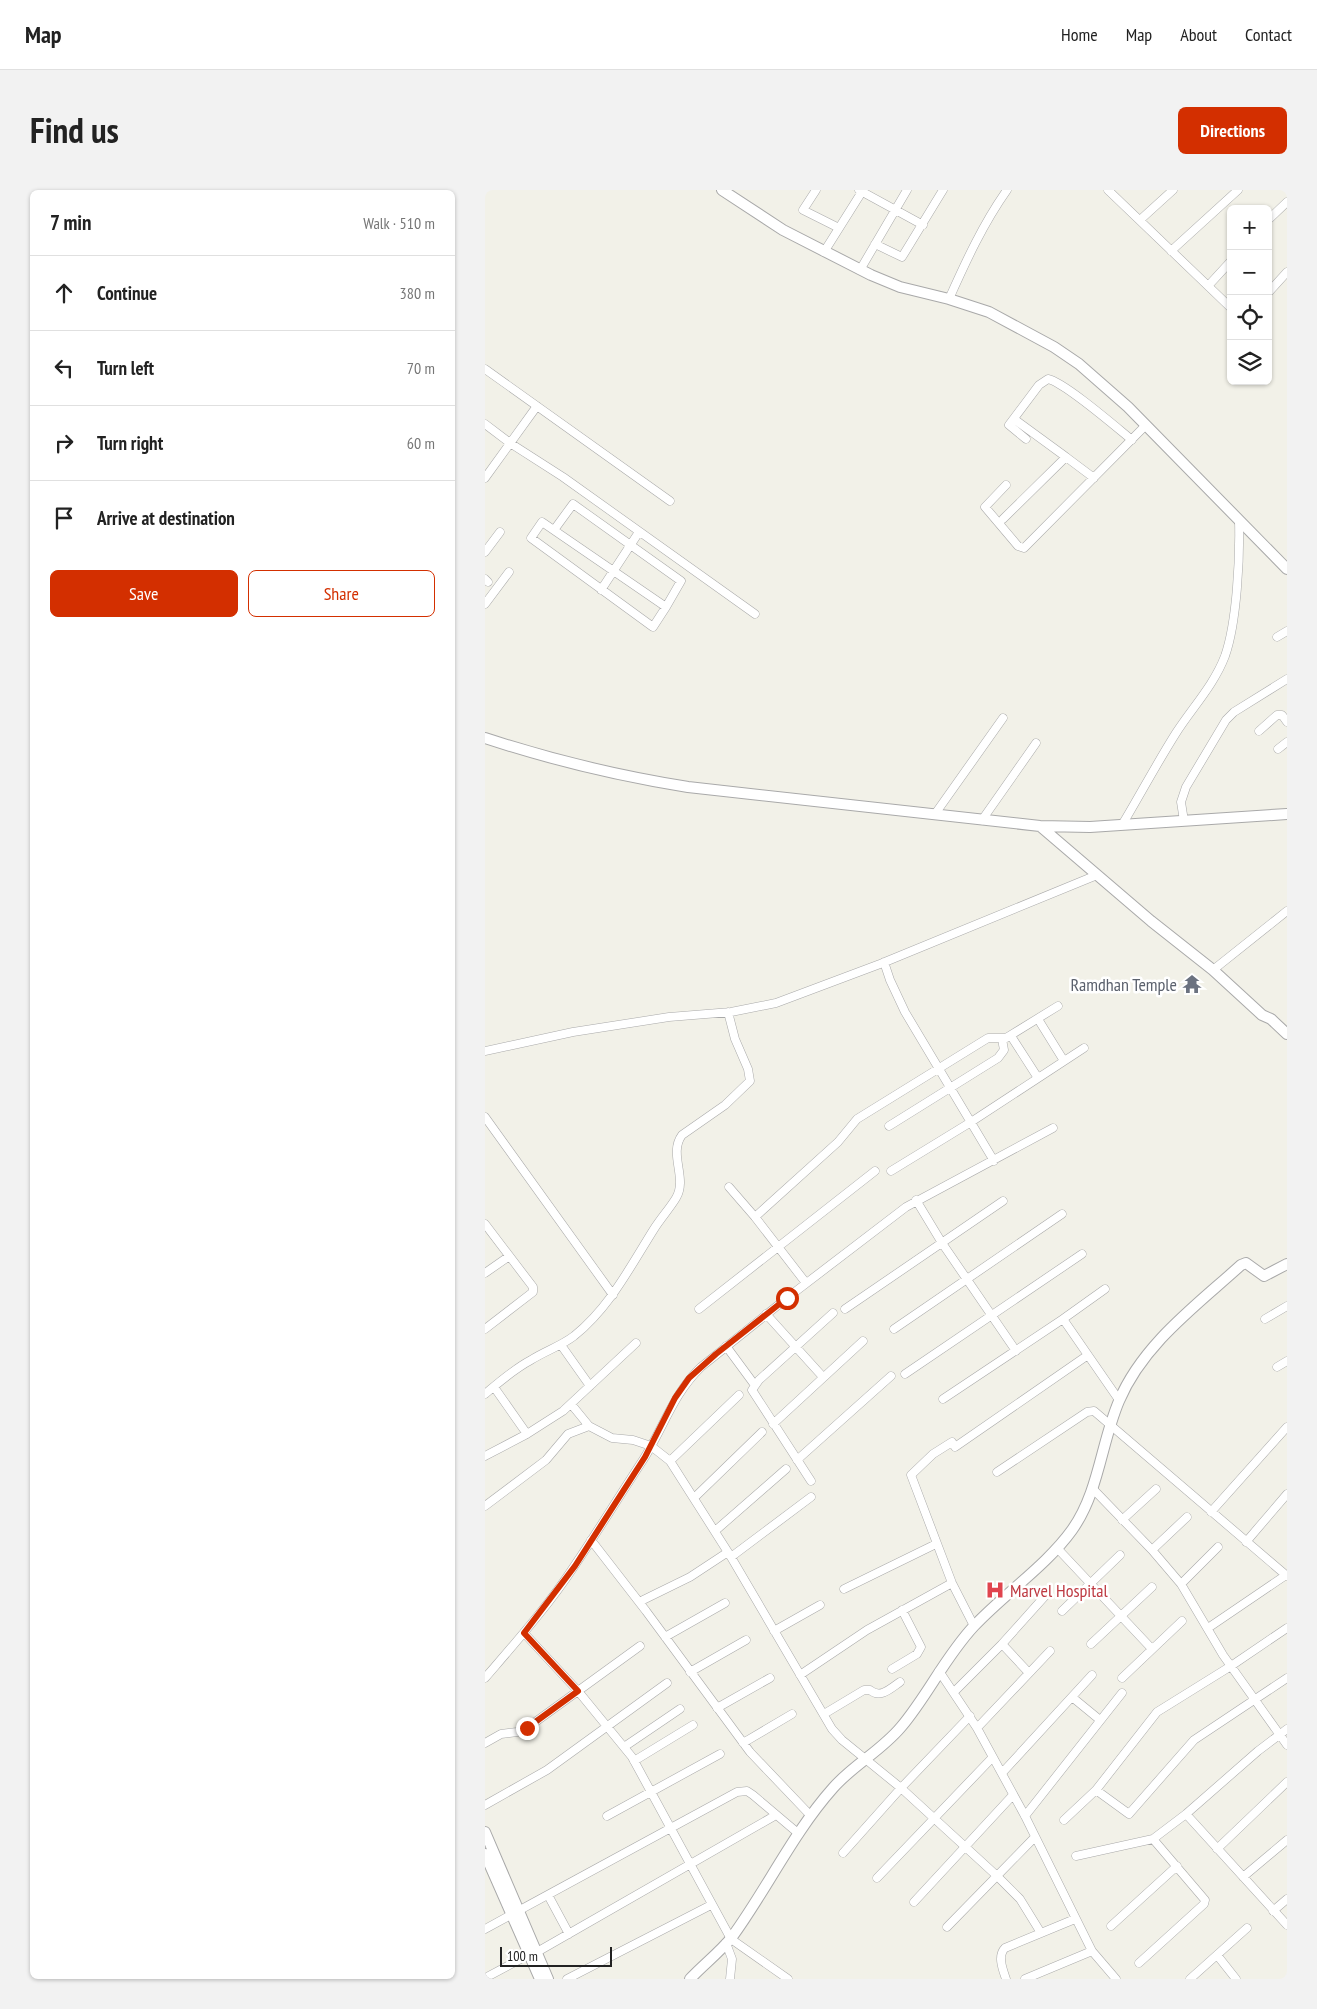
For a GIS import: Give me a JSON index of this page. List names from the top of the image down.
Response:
{
  "places": {
    "temple": ["Ramdhan Temple"],
    "hospital": ["Marvel Hospital"]
  },
  "scale_bar": "100 m",
  "page": {
    "header": "Map",
    "nav": [
      "Home",
      "Map",
      "About",
      "Contact"
    ],
    "title": "Find us",
    "buttons": [
      "Directions",
      ["Save", "Share"]
    ],
    "heading": ["7 min", "Walk · 510 m"],
    "map_buttons": ["+", "−"],
    "list": [
      ["Continue", "380 m"],
      ["Turn left", "70 m"],
      ["Turn right", "60 m"],
      "Arrive at destination"
    ],
    "scale": "100 m"
  }
}
